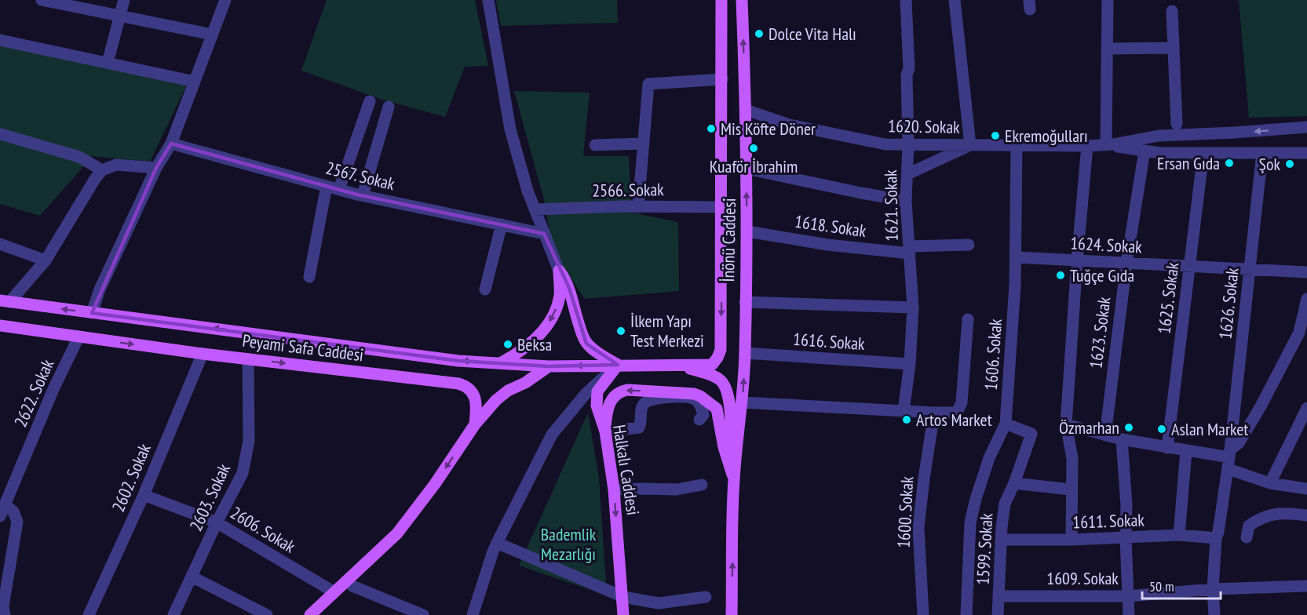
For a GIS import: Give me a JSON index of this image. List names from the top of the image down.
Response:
{
  "streets": {
    "main road": ["İnönü Caddesi", "Peyami Safa Caddesi", "Halkalı Caddesi"],
    "street": [
      "1620. Sokak",
      "2567. Sokak",
      "2566. Sokak",
      "1621. Sokak",
      "1618. Sokak",
      "1624. Sokak",
      "1625. Sokak",
      "1626. Sokak",
      "1623. Sokak",
      "1616. Sokak",
      "1606. Sokak",
      "2622. Sokak",
      "2602. Sokak",
      "2603. Sokak",
      "1600. Sokak",
      "1611. Sokak",
      "2606. Sokak",
      "1599. Sokak",
      "1609. Sokak"
    ]
  },
  "crossings": [
    ["1620. Sokak", "1621. Sokak"],
    ["1620. Sokak", "İnönü Caddesi"],
    ["1620. Sokak", "1606. Sokak"],
    ["2566. Sokak", "İnönü Caddesi"],
    ["1621. Sokak", "1618. Sokak"],
    ["1621. Sokak", "1616. Sokak"],
    ["1618. Sokak", "İnönü Caddesi"],
    ["İnönü Caddesi", "1616. Sokak"],
    ["İnönü Caddesi", "Peyami Safa Caddesi"],
    ["İnönü Caddesi", "Halkalı Caddesi"],
    ["1624. Sokak", "1625. Sokak"],
    ["1624. Sokak", "1626. Sokak"],
    ["1624. Sokak", "1623. Sokak"],
    ["1624. Sokak", "1606. Sokak"],
    ["1626. Sokak", "1611. Sokak"],
    ["1626. Sokak", "1609. Sokak"],
    ["Peyami Safa Caddesi", "2622. Sokak"],
    ["Peyami Safa Caddesi", "Halkalı Caddesi"],
    ["Peyami Safa Caddesi", "2602. Sokak"],
    ["Peyami Safa Caddesi", "2603. Sokak"],
    ["1606. Sokak", "1599. Sokak"],
    ["2602. Sokak", "2606. Sokak"],
    ["2603. Sokak", "2606. Sokak"],
    ["1611. Sokak", "1599. Sokak"],
    ["1599. Sokak", "1609. Sokak"]
  ],
  "one_way": ["Halkalı Caddesi"],
  "parks": ["Bademlik Mezarlığı"],
  "places": [
    "Dolce Vita Halı",
    "Mis Köfte Döner",
    "Ekremoğulları",
    "Kuaför İbrahim",
    "Ersan Gıda",
    "Şok",
    "Tuğçe Gıda",
    "İlkem Yapı Test Merkezi",
    "Beksa",
    "Artos Market",
    "Özmarhan",
    "Aslan Market"
  ],
  "scale_bar": "50 m"
}
